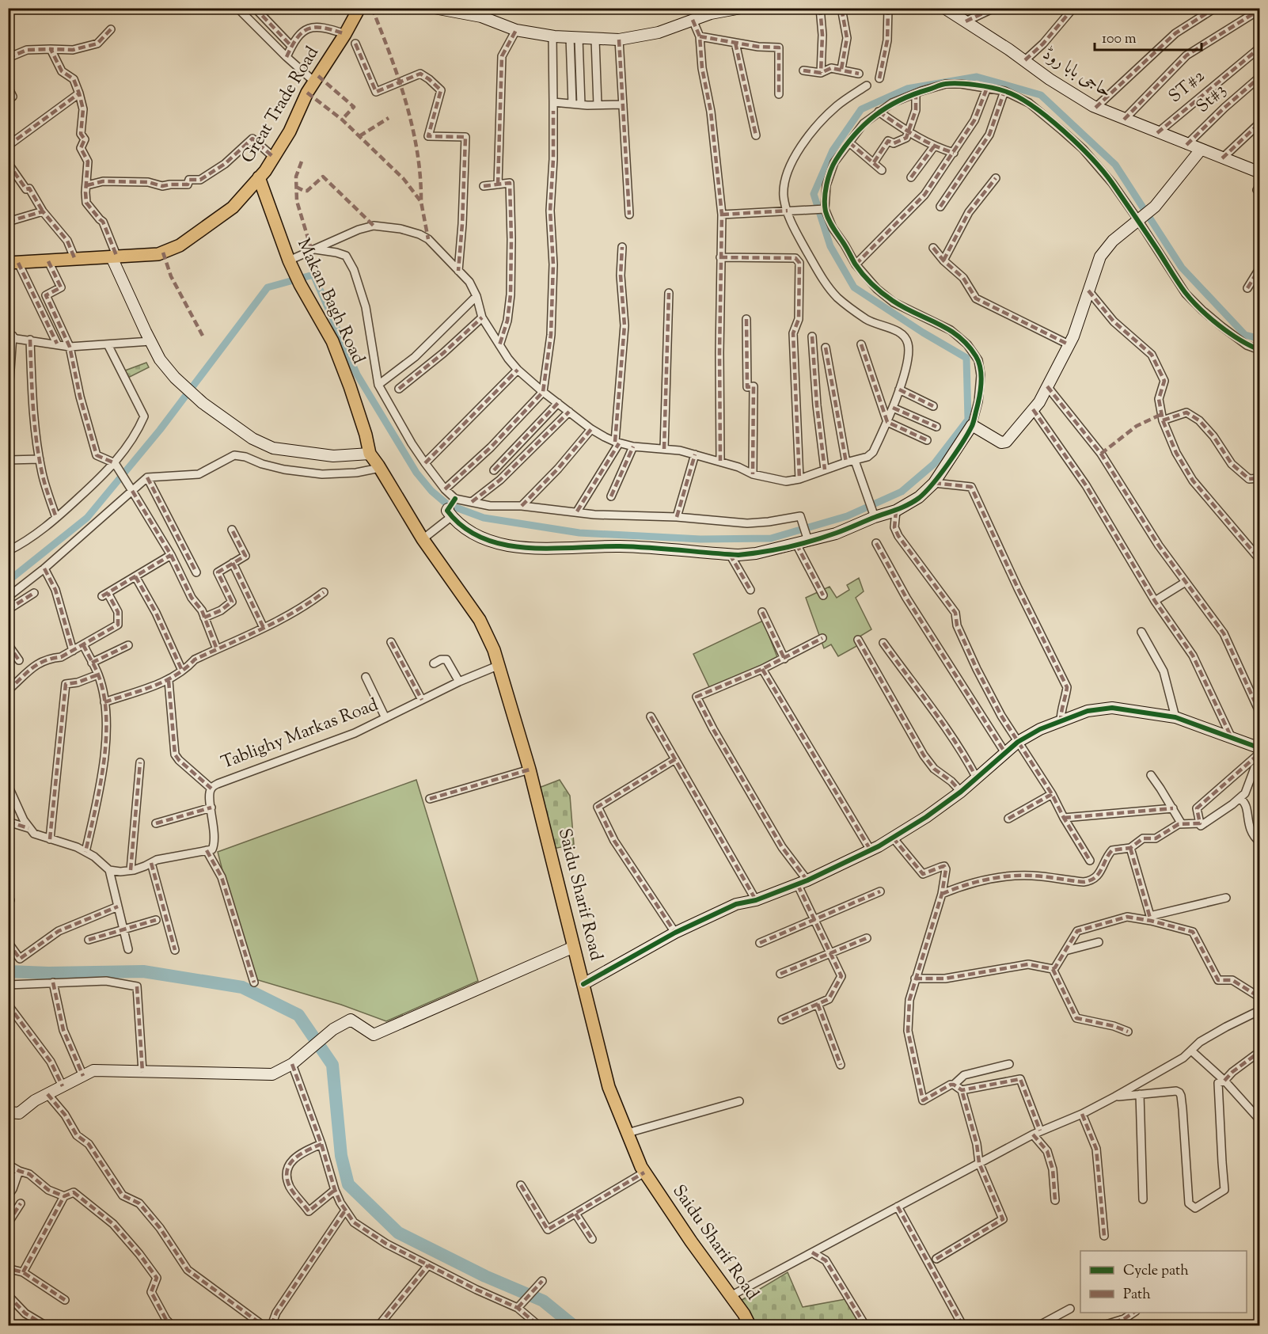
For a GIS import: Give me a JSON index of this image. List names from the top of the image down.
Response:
{
  "streets": {
    "main road": ["Great Trade Road", "Makan Bagh Road", "Saidu Sharif Road"],
    "street": [
      "حاجی بابا روڈ",
      "ST#2",
      "St#3",
      "Tablighy Markas Road"
    ]
  },
  "crossings": [
    ["حاجی بابا روڈ", "ST#2"],
    ["حاجی بابا روڈ", "St#3"],
    ["Great Trade Road", "Makan Bagh Road"]
  ],
  "legend": ["Cycle path", "Path"],
  "scale_bar": "100 m"
}
